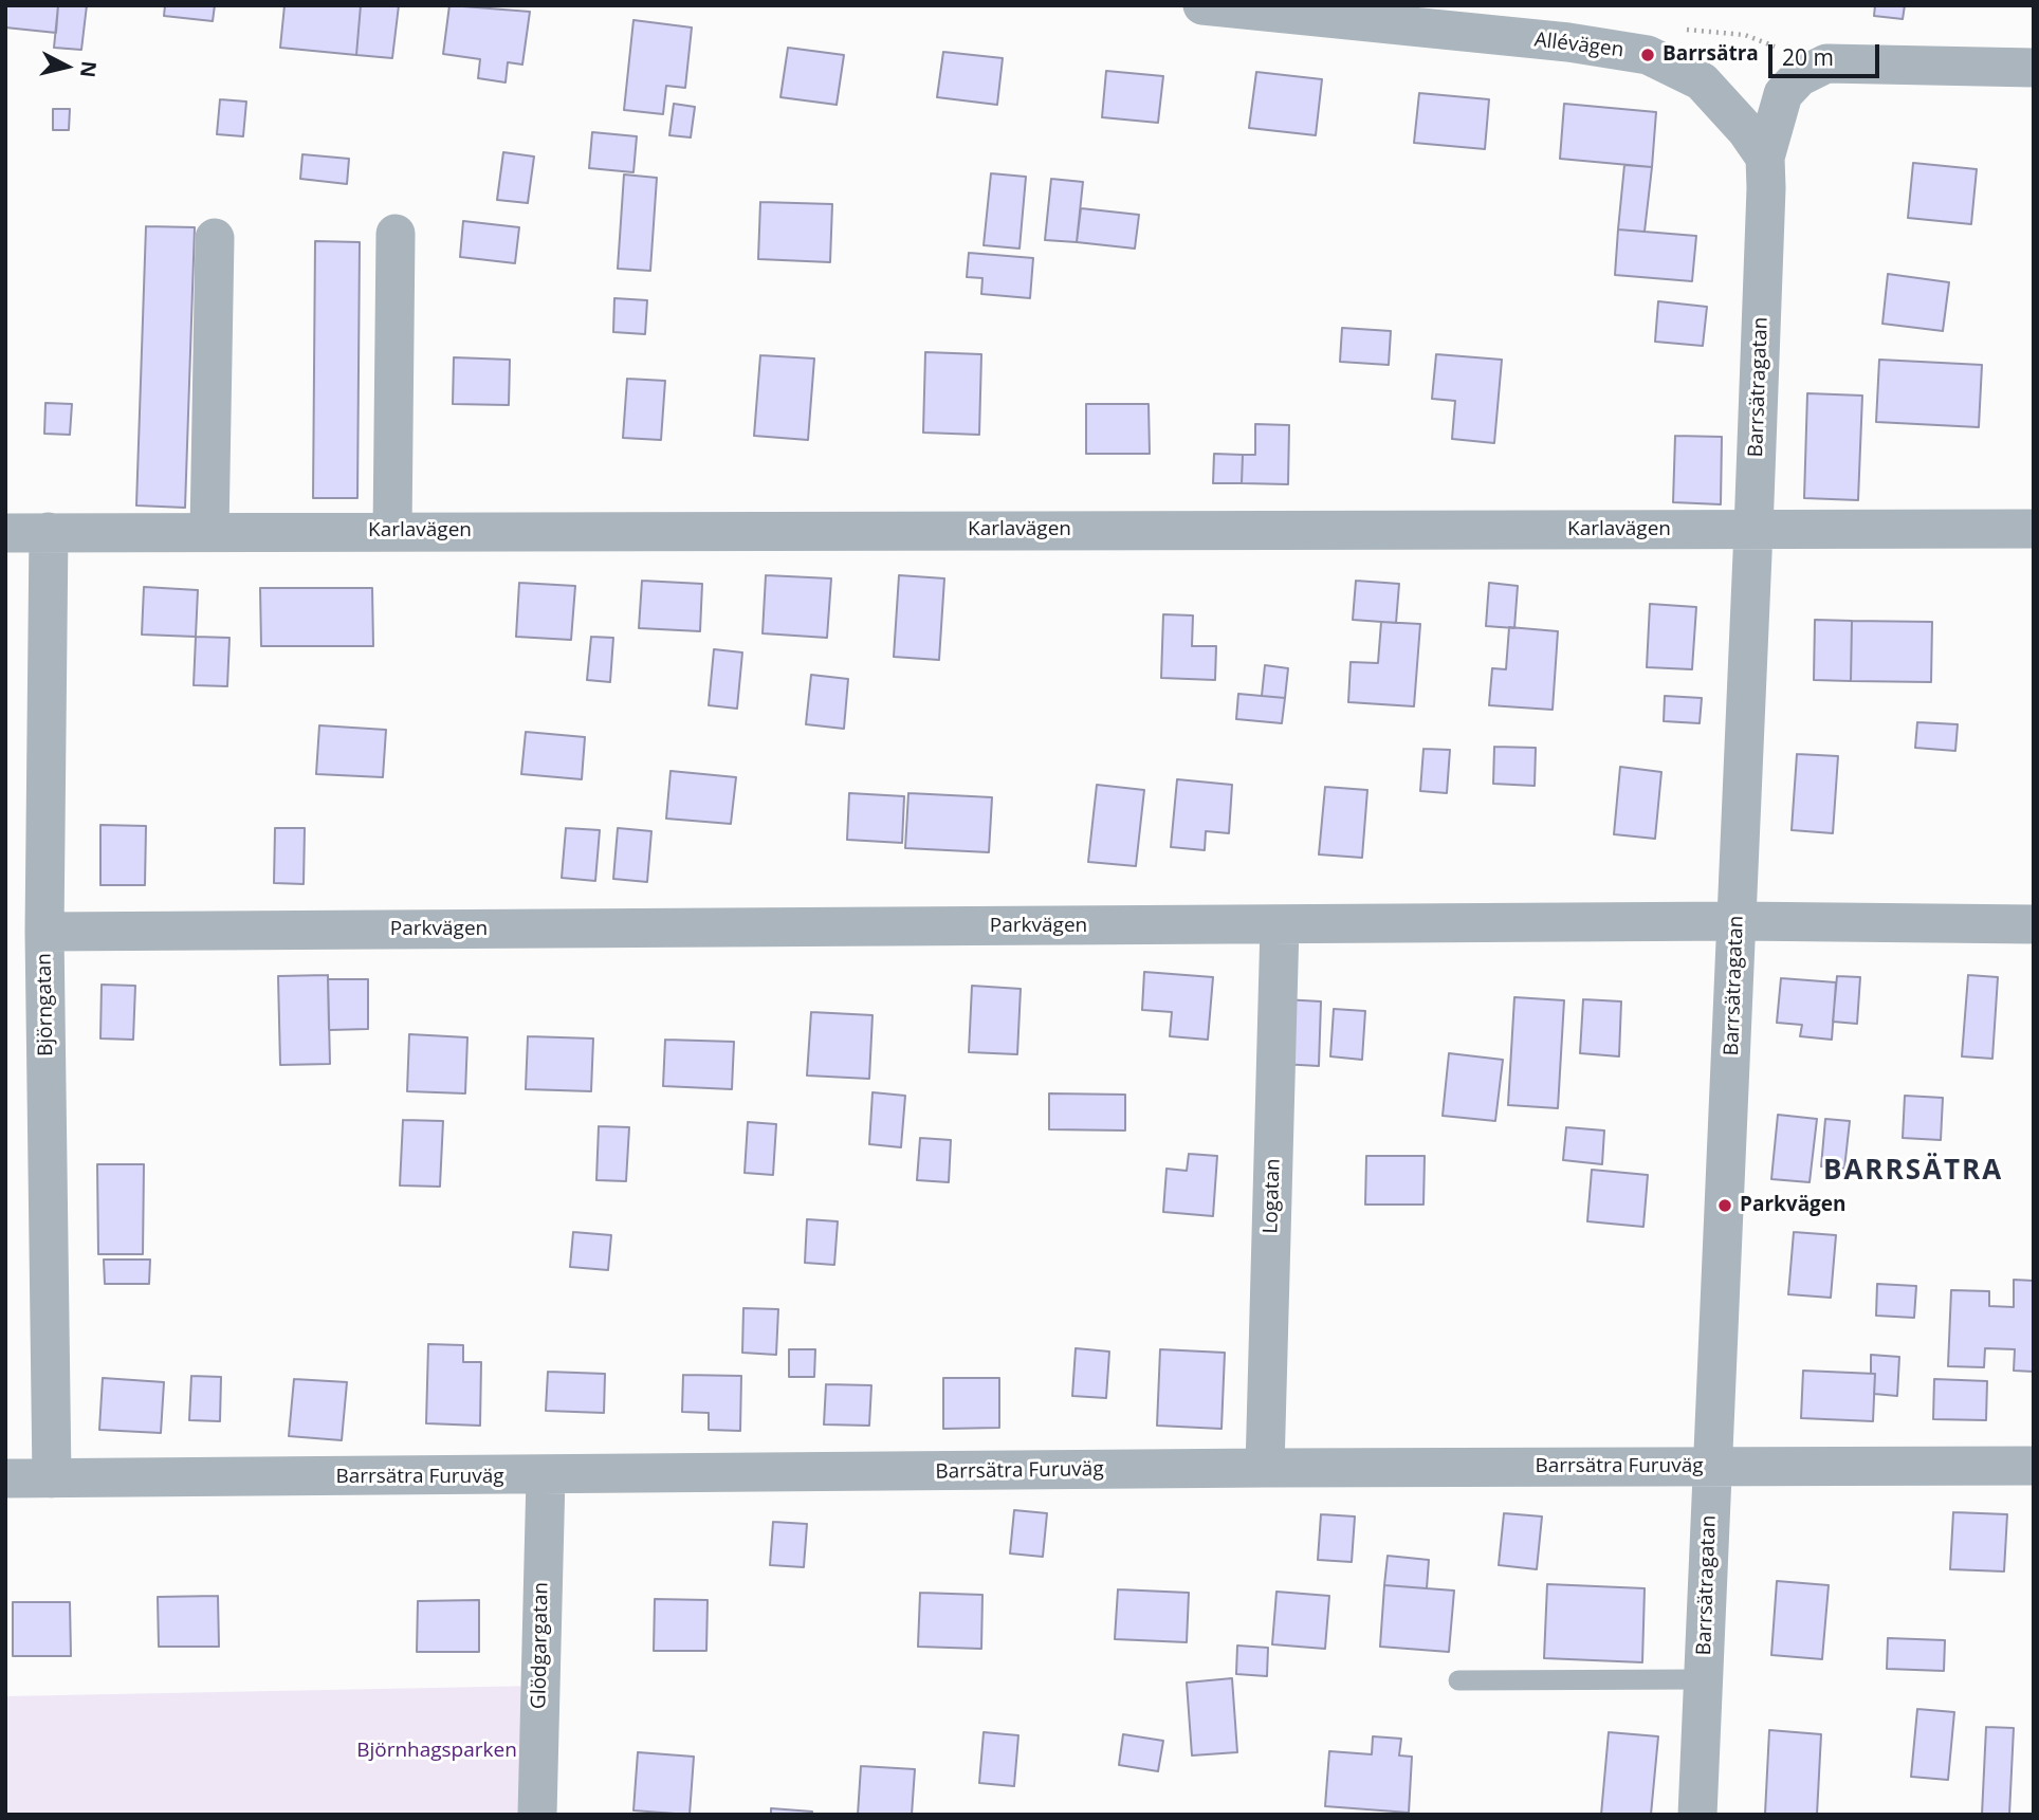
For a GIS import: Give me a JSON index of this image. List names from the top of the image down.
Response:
{
  "streets": {
    "street": [
      "Allévägen",
      "Barrsätragatan",
      "Karlavägen",
      "Parkvägen",
      "Björngatan",
      "Logatan",
      "Barrsätra Furuväg",
      "Glödgargatan"
    ]
  },
  "crossings": [
    ["Allévägen", "Barrsätragatan"],
    ["Barrsätragatan", "Karlavägen"],
    ["Barrsätragatan", "Parkvägen"],
    ["Barrsätragatan", "Barrsätra Furuväg"],
    ["Karlavägen", "Björngatan"],
    ["Parkvägen", "Björngatan"],
    ["Parkvägen", "Logatan"],
    ["Björngatan", "Barrsätra Furuväg"],
    ["Logatan", "Barrsätra Furuväg"],
    ["Barrsätra Furuväg", "Glödgargatan"]
  ],
  "districts": ["BARRSÄTRA"],
  "parks": ["Björnhagsparken"],
  "places": ["Barrsätra", "Parkvägen"],
  "scale_bar": "20 m",
  "north": "right"
}
